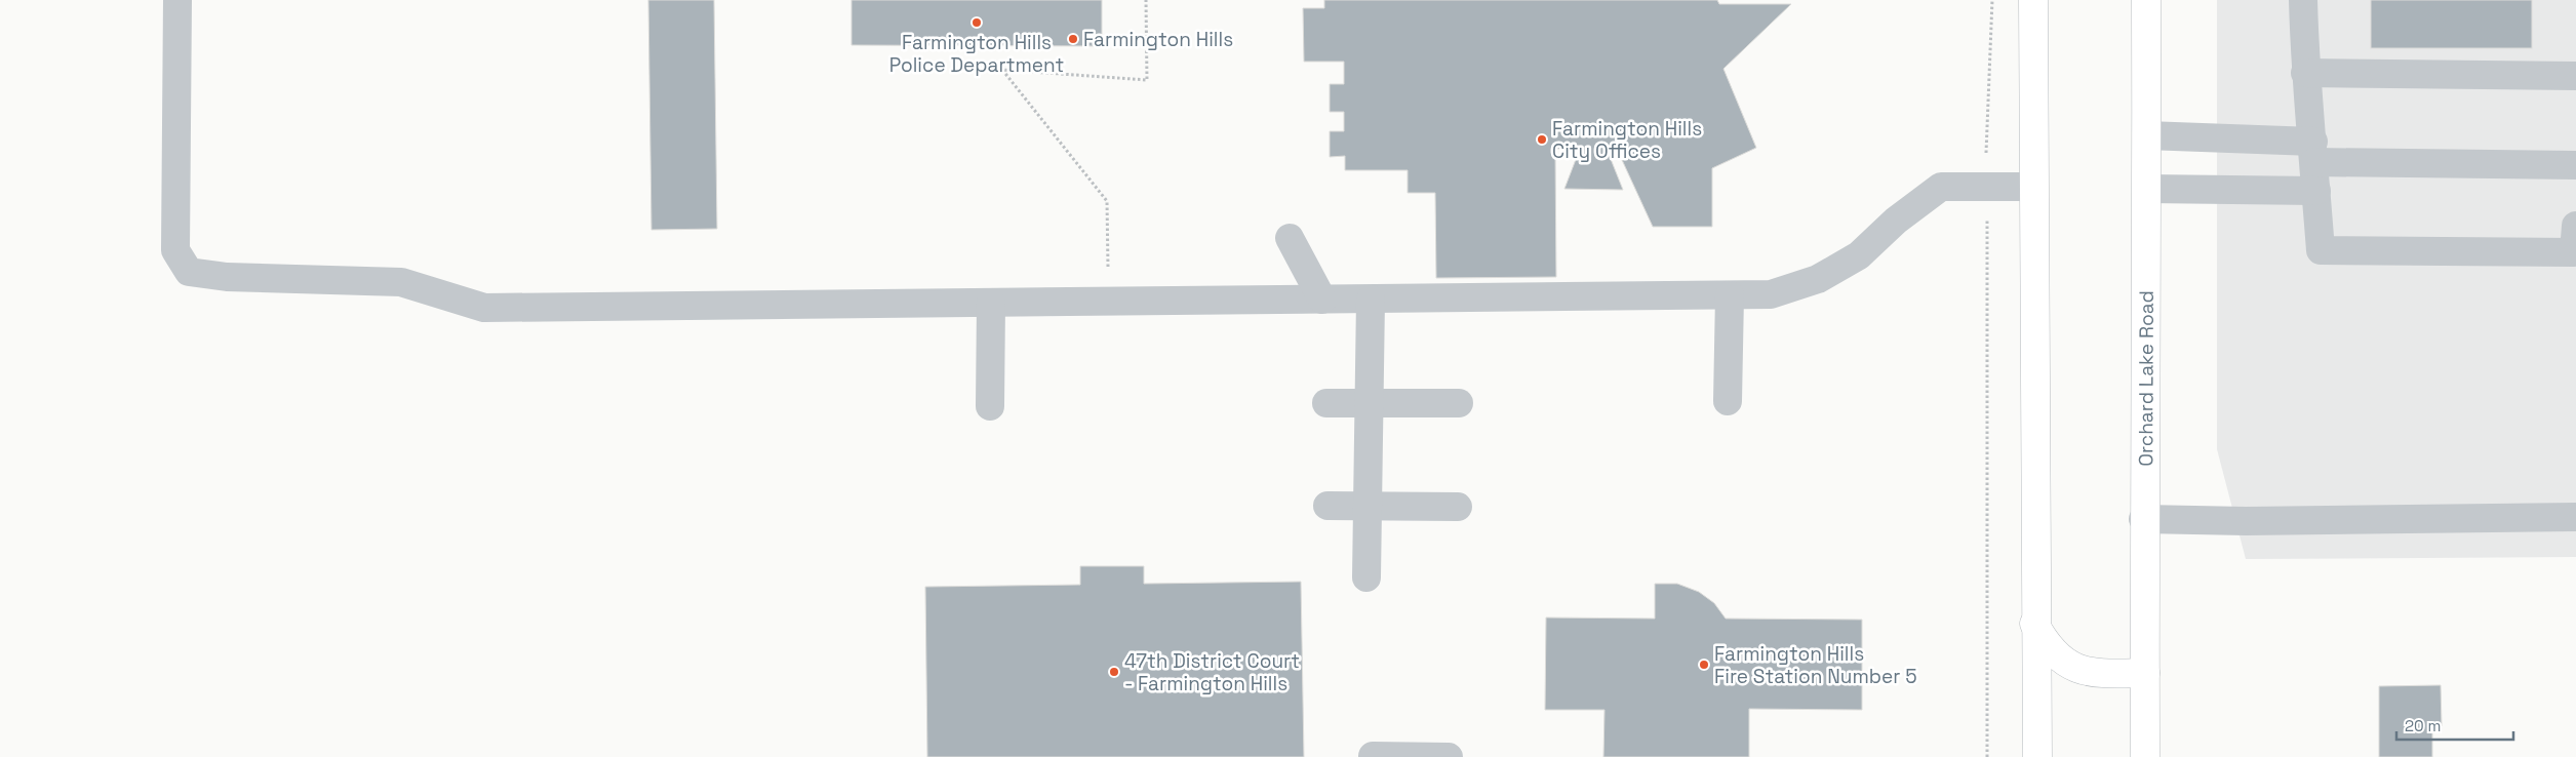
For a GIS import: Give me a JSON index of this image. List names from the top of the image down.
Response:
{
  "streets": {
    "main road": ["Orchard Lake Road"]
  },
  "places": [
    "Farmington Hills Police Department",
    "Farmington Hills",
    "Farmington Hills City Offices",
    "Farmington Hills Fire Station Number 5",
    "47th District Court - Farmington Hills"
  ],
  "scale_bar": "20 m"
}
